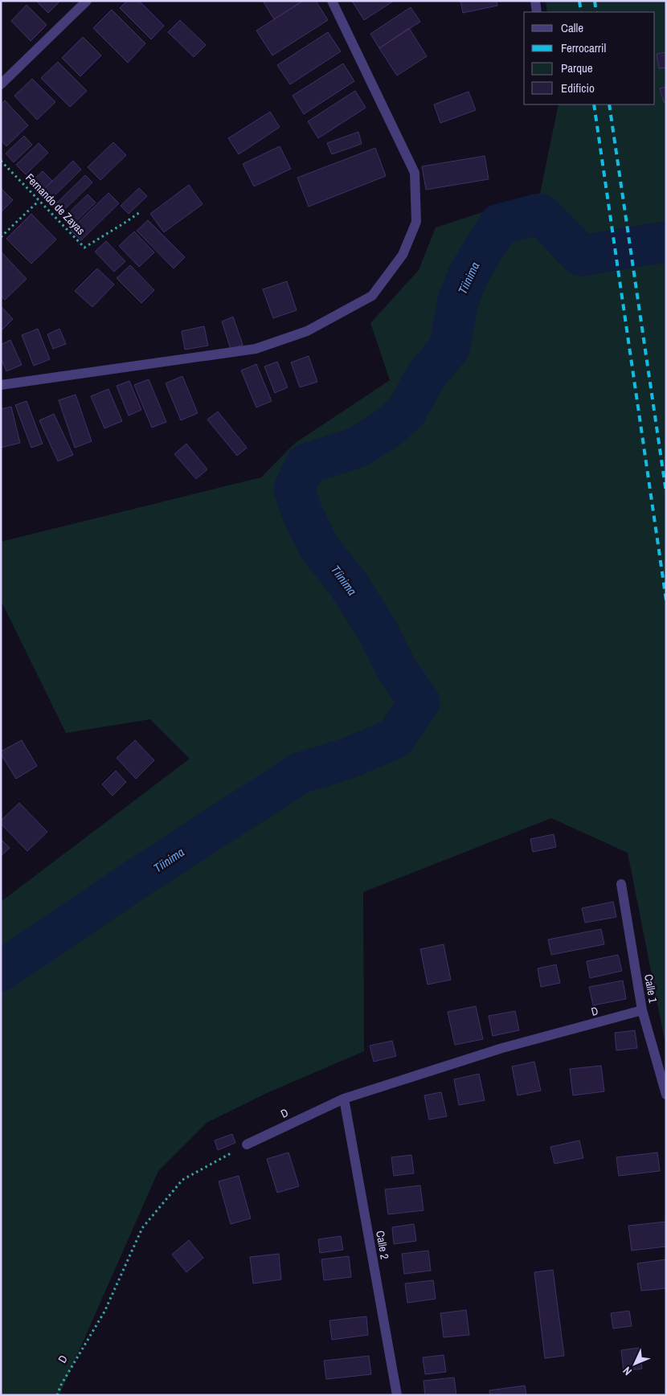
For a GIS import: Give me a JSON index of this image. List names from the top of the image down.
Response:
{
  "streets": {
    "street": ["Calle 1", "D", "Calle 2"],
    "path": ["Fernando de Zayas"]
  },
  "crossings": [
    ["Calle 1", "D"],
    ["D", "Calle 2"]
  ],
  "water": ["Tíinima"],
  "legend": [
    "Calle",
    "Ferrocarril",
    "Parque",
    "Edificio"
  ],
  "north": "bottom left"
}
